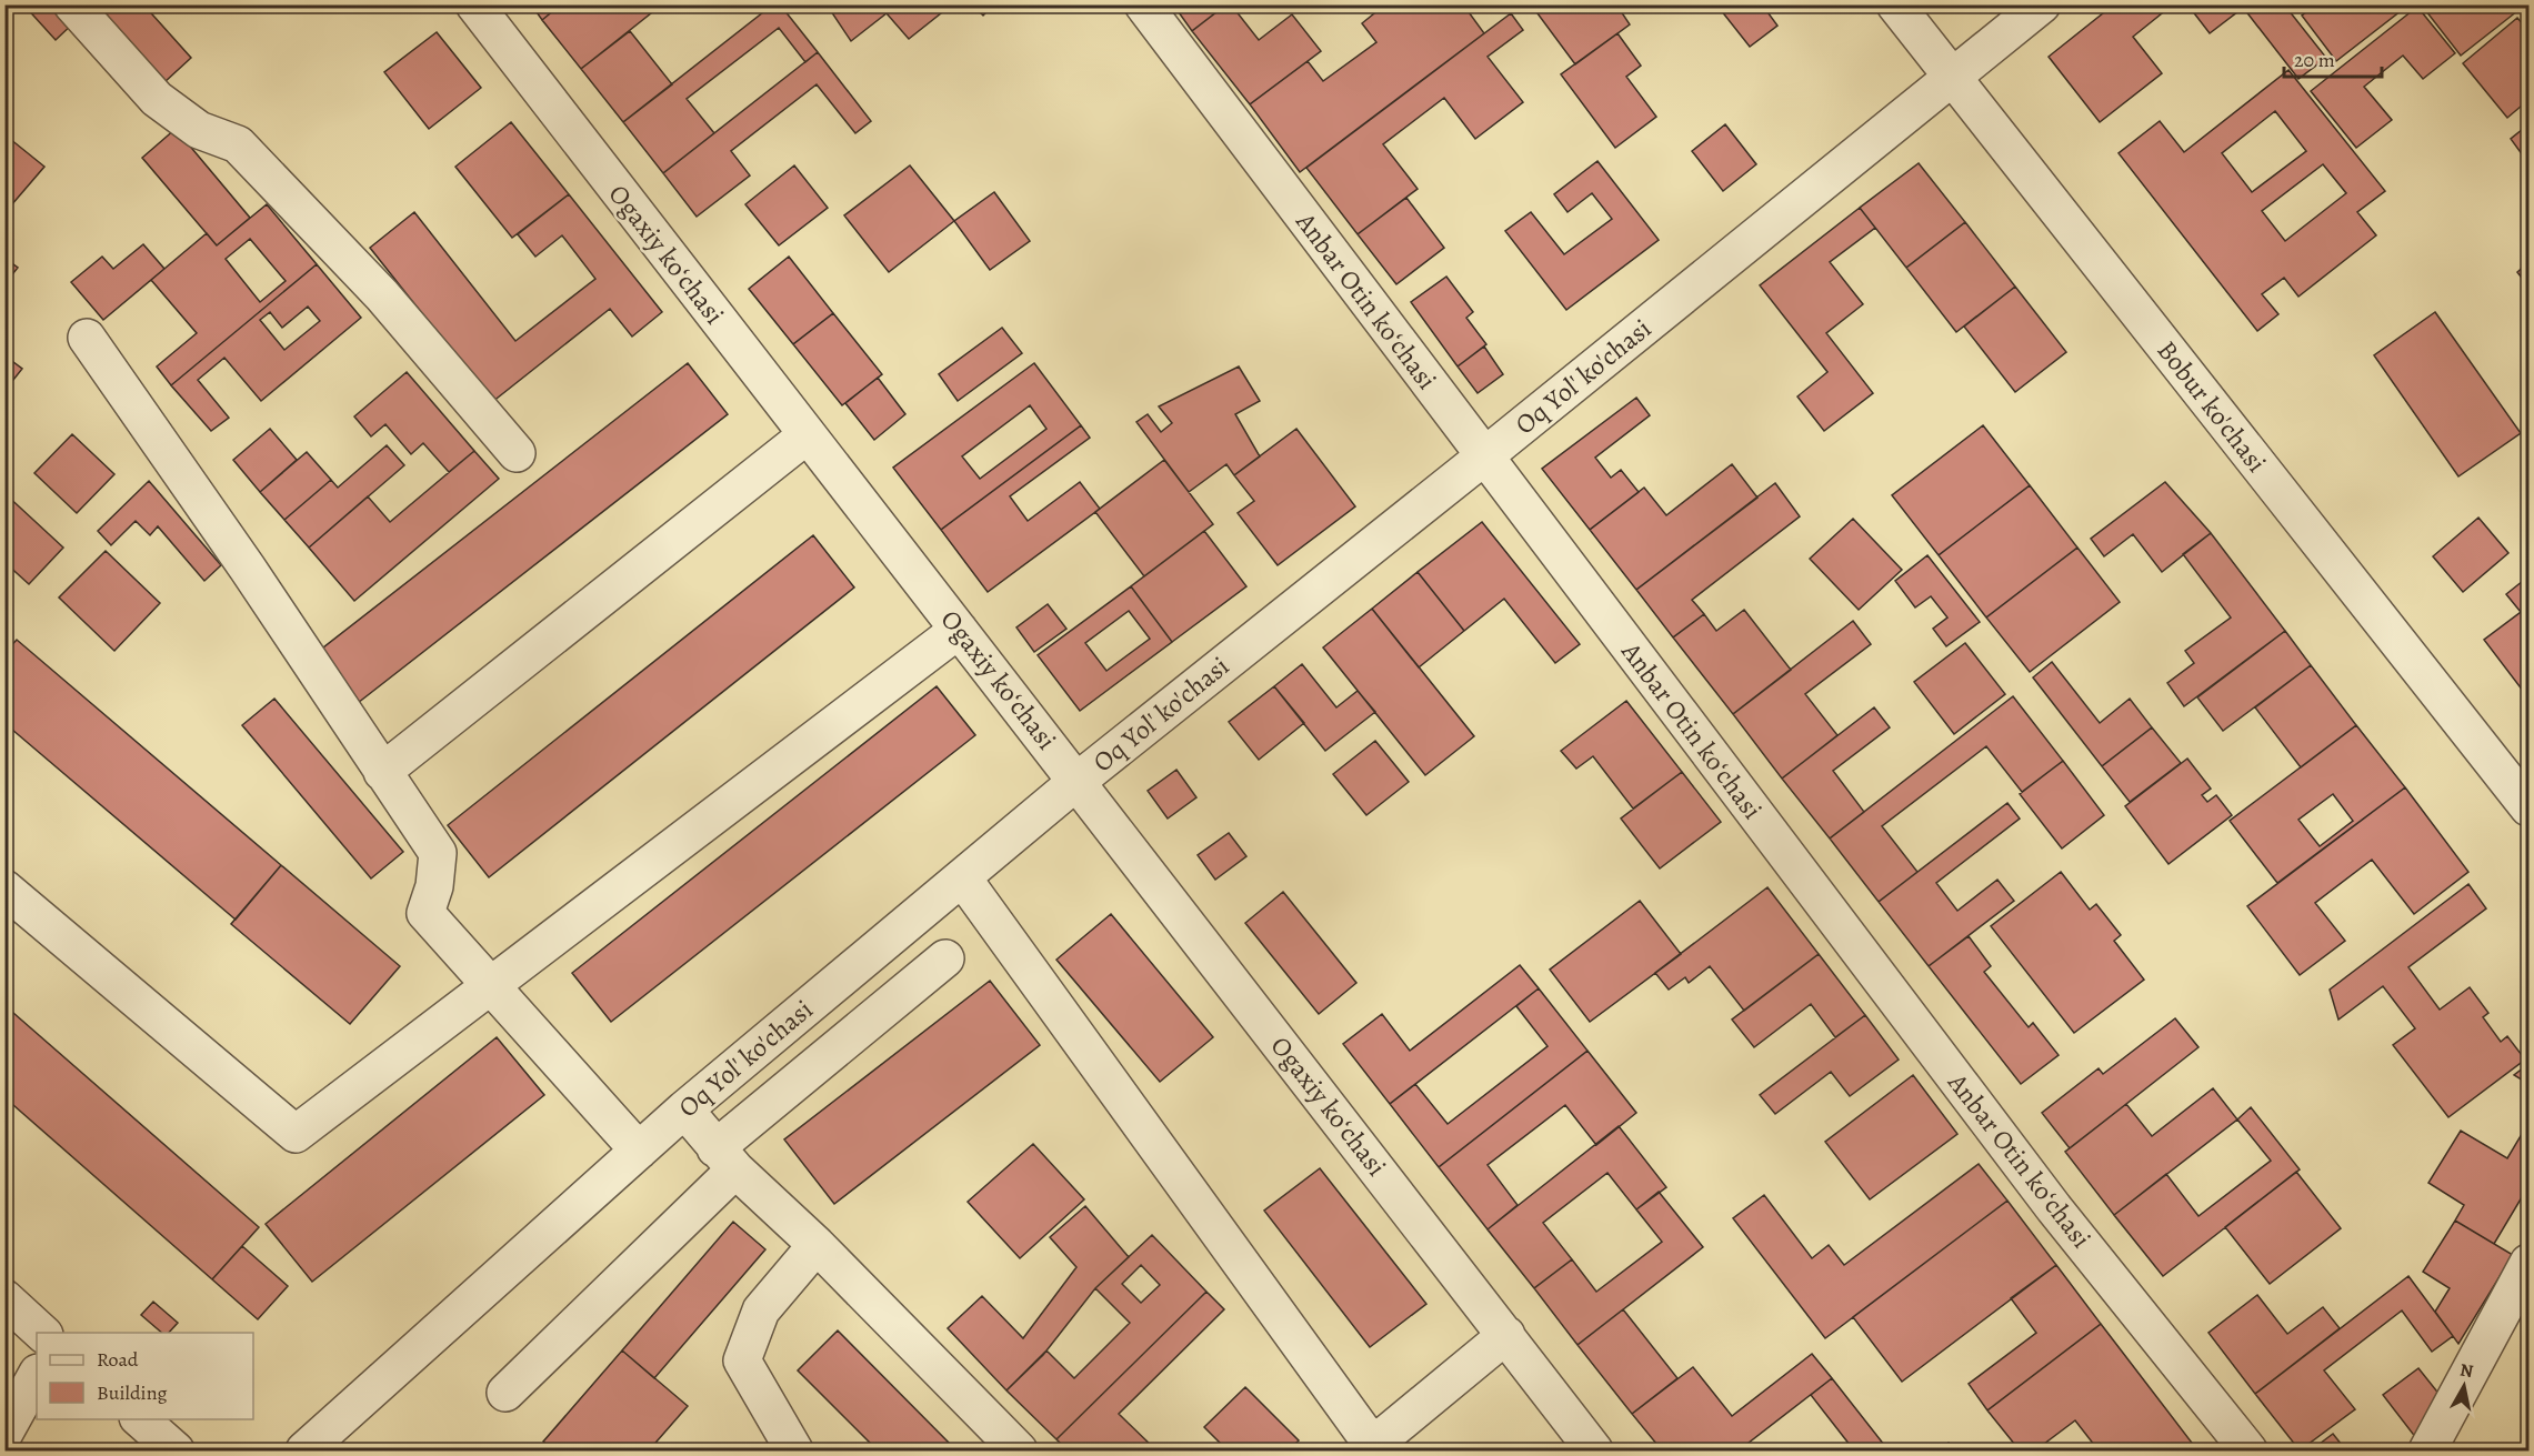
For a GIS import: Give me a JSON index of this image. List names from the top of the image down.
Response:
{
  "streets": {
    "street": [
      "Ogaxiy koʻchasi",
      "Anbar Otin koʻchasi",
      "Oq Yol' ko'chasi",
      "Bobur ko'chasi"
    ]
  },
  "crossings": [
    ["Ogaxiy koʻchasi", "Oq Yol' ko'chasi"],
    ["Anbar Otin koʻchasi", "Oq Yol' ko'chasi"],
    ["Oq Yol' ko'chasi", "Bobur ko'chasi"]
  ],
  "legend": ["Road", "Building"],
  "scale_bar": "20 m",
  "north": "top"
}
